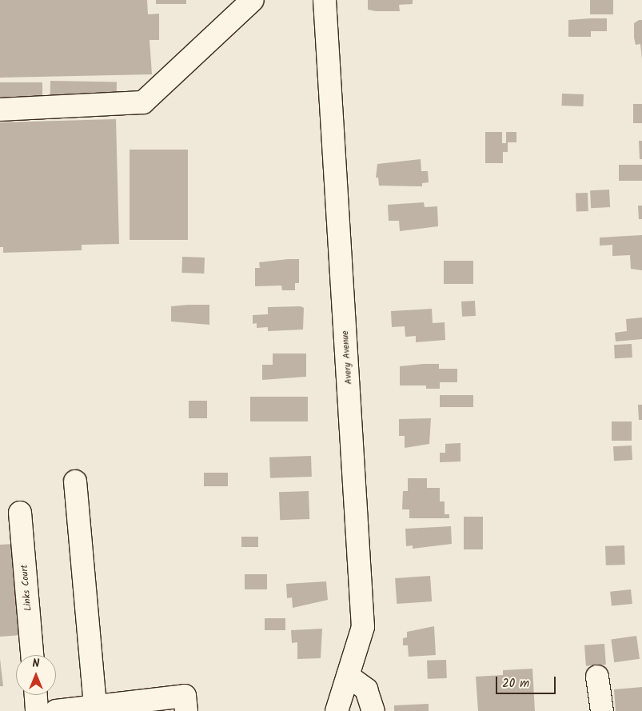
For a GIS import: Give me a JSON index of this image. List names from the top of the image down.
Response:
{
  "streets": {
    "street": ["Avery Avenue", "Links Court"]
  },
  "scale_bar": "20 m",
  "north": "top"
}
